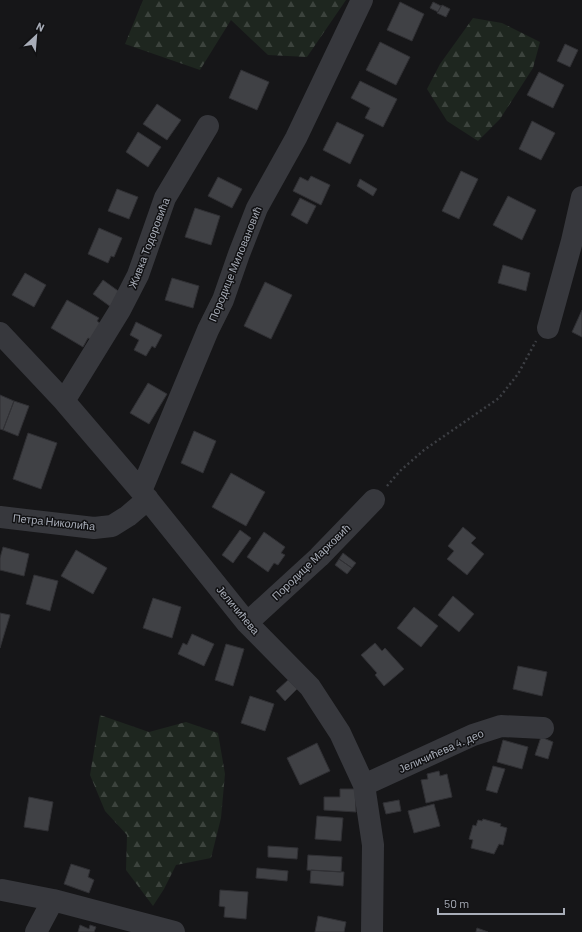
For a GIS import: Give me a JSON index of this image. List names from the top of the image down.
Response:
{
  "streets": {
    "street": [
      "Живка Тодоровића",
      "Породице Миловановић",
      "Петра Николића",
      "Породице Марковић",
      "Јеличићева",
      "Јеличићева 4. део"
    ]
  },
  "crossings": [
    ["Живка Тодоровића", "Јеличићева"],
    ["Породице Миловановић", "Петра Николића"],
    ["Породице Миловановић", "Јеличићева"],
    ["Петра Николића", "Јеличићева"],
    ["Породице Марковић", "Јеличићева"],
    ["Јеличићева", "Јеличићева 4. део"]
  ],
  "scale_bar": "50 m",
  "north": "top right"
}
